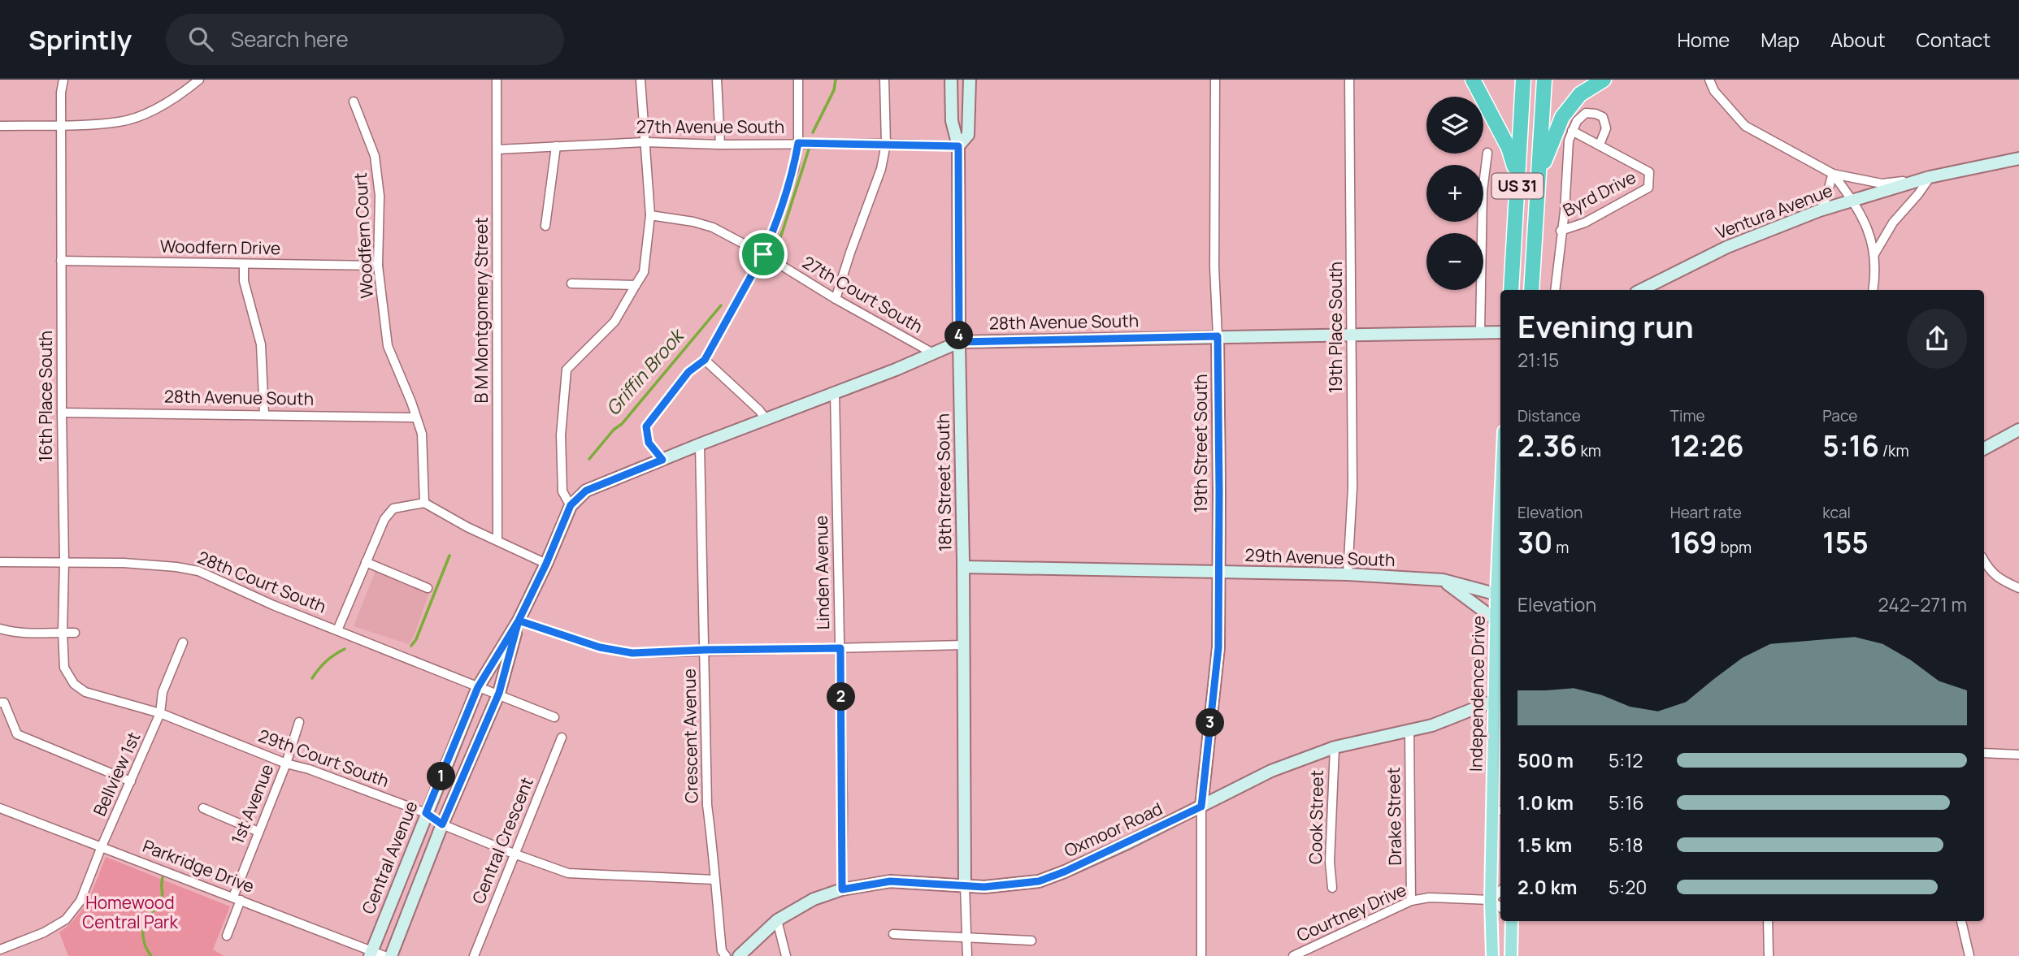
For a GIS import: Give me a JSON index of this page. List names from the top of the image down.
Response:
{
  "streets": {
    "highway": ["US 31"],
    "main road": ["Independence Drive"],
    "street": [
      "27th Avenue South",
      "Byrd Drive",
      "Ventura Avenue",
      "Woodfern Court",
      "Woodfern Drive",
      "27th Court South",
      "B M Montgomery Street",
      "28th Avenue South",
      "19th Place South",
      "16th Place South",
      "19th Street South",
      "18th Street South",
      "29th Avenue South",
      "Linden Avenue",
      "28th Court South",
      "Crescent Avenue",
      "29th Court South",
      "Bellview 1st",
      "1st Avenue",
      "Drake Street",
      "Cook Street",
      "Oxmoor Road",
      "Central Crescent",
      "Central Avenue",
      "Parkridge Drive",
      "Courtney Drive"
    ]
  },
  "crossings": [
    ["27th Avenue South", "B M Montgomery Street"],
    ["27th Avenue South", "18th Street South"],
    ["Woodfern Court", "Woodfern Drive"],
    ["Woodfern Court", "28th Avenue South"],
    ["Woodfern Drive", "16th Place South"],
    ["27th Court South", "28th Avenue South"],
    ["28th Avenue South", "19th Place South"],
    ["28th Avenue South", "16th Place South"],
    ["28th Avenue South", "19th Street South"],
    ["28th Avenue South", "18th Street South"],
    ["28th Avenue South", "Linden Avenue"],
    ["28th Avenue South", "Crescent Avenue"],
    ["28th Avenue South", "Central Avenue"],
    ["19th Place South", "29th Avenue South"],
    ["16th Place South", "28th Court South"],
    ["16th Place South", "29th Court South"],
    ["19th Street South", "29th Avenue South"],
    ["19th Street South", "Oxmoor Road"],
    ["18th Street South", "29th Avenue South"],
    ["18th Street South", "Oxmoor Road"],
    ["29th Avenue South", "Independence Drive"],
    ["Linden Avenue", "Oxmoor Road"],
    ["28th Court South", "Central Avenue"],
    ["Independence Drive", "Oxmoor Road"],
    ["Independence Drive", "Courtney Drive"],
    ["Crescent Avenue", "29th Court South"],
    ["29th Court South", "Bellview 1st"],
    ["29th Court South", "1st Avenue"],
    ["29th Court South", "Central Crescent"],
    ["29th Court South", "Central Avenue"],
    ["Bellview 1st", "Parkridge Drive"],
    ["1st Avenue", "Parkridge Drive"],
    ["Drake Street", "Oxmoor Road"],
    ["Drake Street", "Courtney Drive"],
    ["Cook Street", "Oxmoor Road"],
    ["Central Avenue", "Parkridge Drive"]
  ],
  "water": ["Griffin Brook"],
  "parks": ["Homewood Central Park"],
  "page": {
    "header": "Sprintly",
    "search": "Search here",
    "nav": [
      "Home",
      "Map",
      "About",
      "Contact"
    ],
    "map_buttons": ["+", "−"],
    "heading": ["Evening run", "21:15"],
    "pins": [
      "4",
      "2",
      "3",
      "1"
    ],
    "stats": [
      ["Distance", "2.36 km"],
      ["Time", "12:26"],
      ["Pace", "5:16 /km"],
      ["Elevation", "30 m"],
      ["Heart rate", "169 bpm"],
      ["kcal", "155"]
    ],
    "chart": ["Elevation", "242–271 m"],
    "list": [
      {
        "name": "500 m",
        "note": "5:12"
      },
      {
        "name": "1.0 km",
        "note": "5:16"
      },
      {
        "name": "1.5 km",
        "note": "5:18"
      },
      {
        "name": "2.0 km",
        "note": "5:20"
      }
    ]
  }
}
